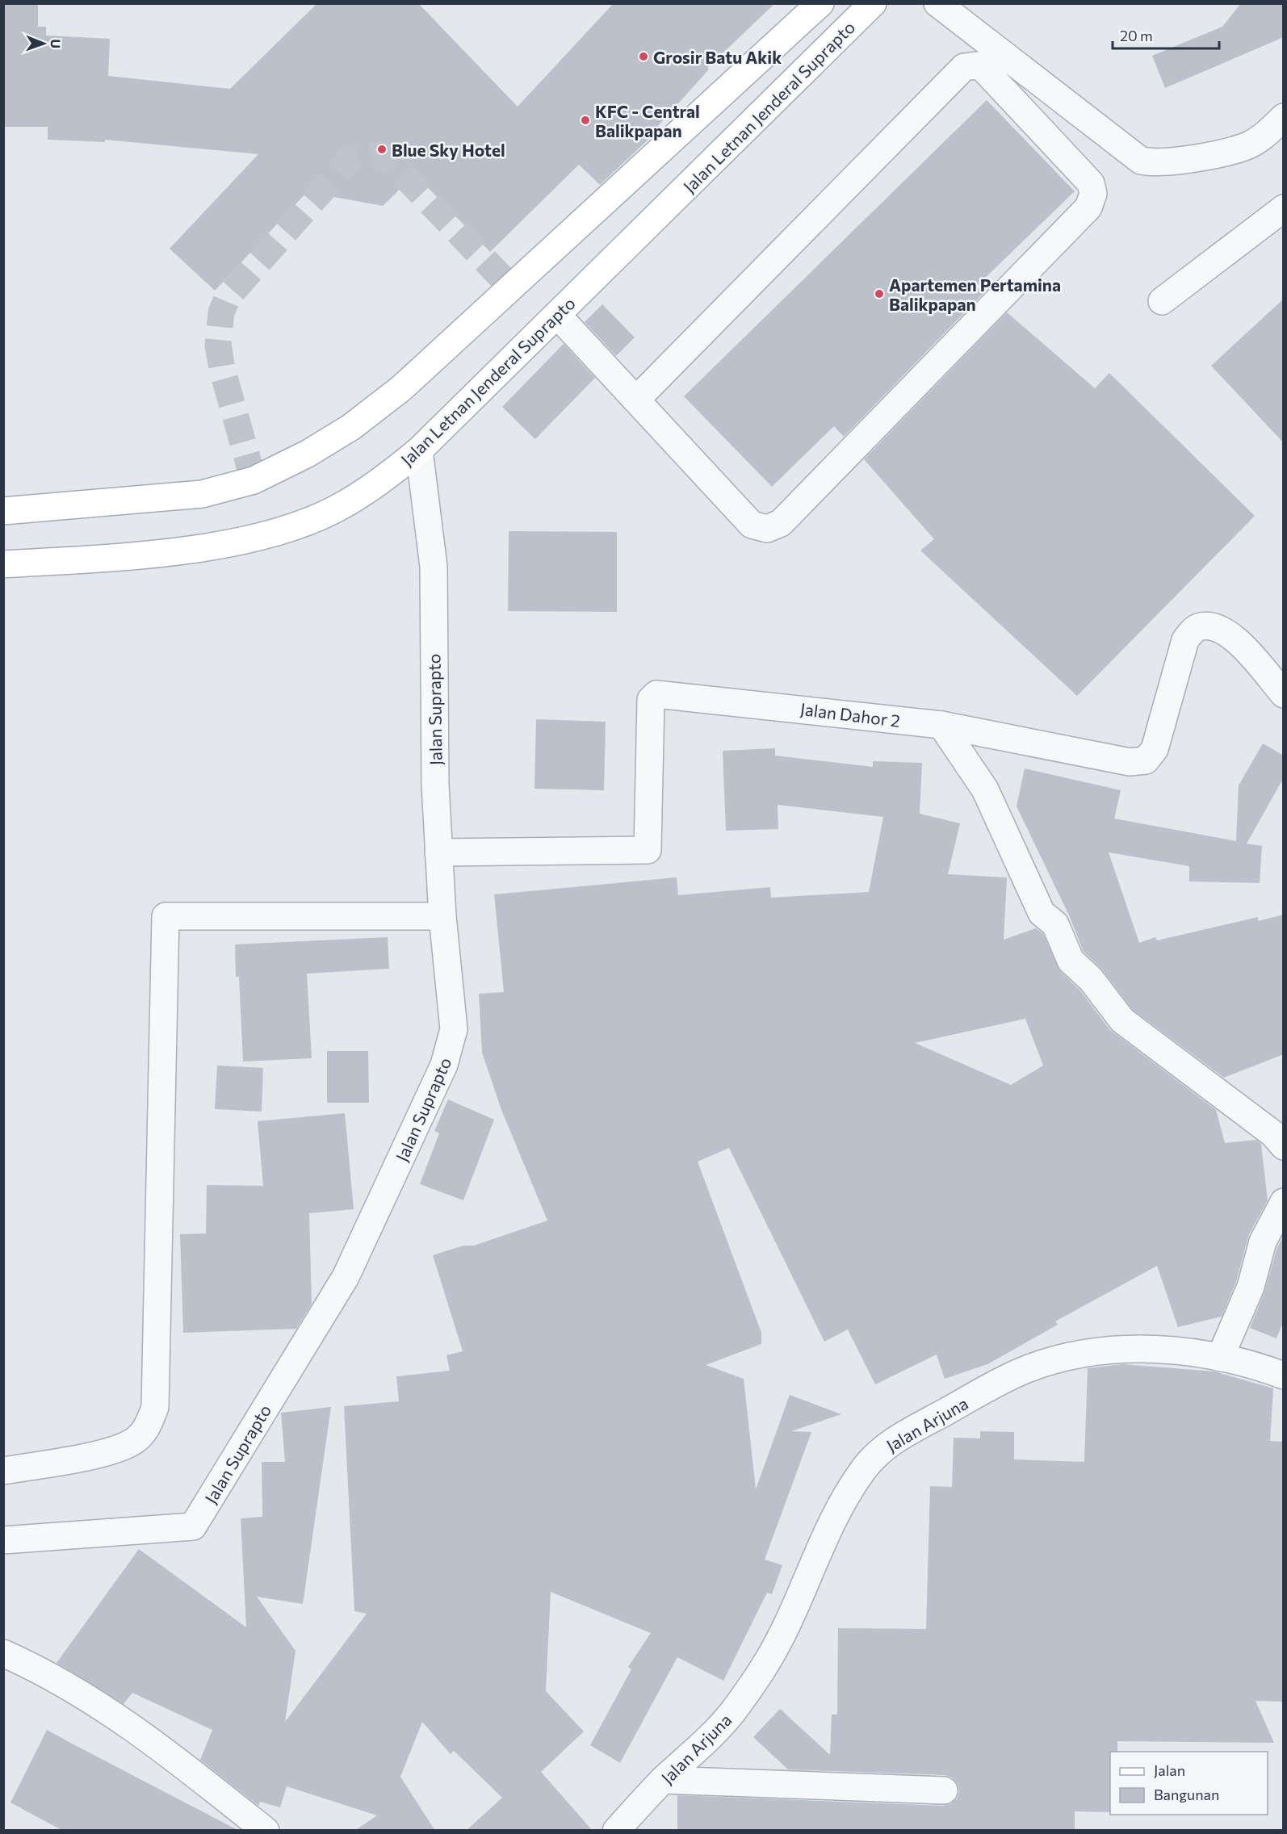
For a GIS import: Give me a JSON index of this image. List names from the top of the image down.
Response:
{
  "streets": {
    "main road": ["Jalan Letnan Jenderal Suprapto"],
    "street": ["Jalan Suprapto", "Jalan Dahor 2", "Jalan Arjuna"]
  },
  "crossings": [
    ["Jalan Letnan Jenderal Suprapto", "Jalan Suprapto"],
    ["Jalan Suprapto", "Jalan Dahor 2"]
  ],
  "places": [
    "Grosir Batu Akik",
    "KFC - Central Balikpapan",
    "Blue Sky Hotel",
    "Apartemen Pertamina Balikpapan"
  ],
  "legend": ["Jalan", "Bangunan"],
  "scale_bar": "20 m",
  "north": "right"
}
